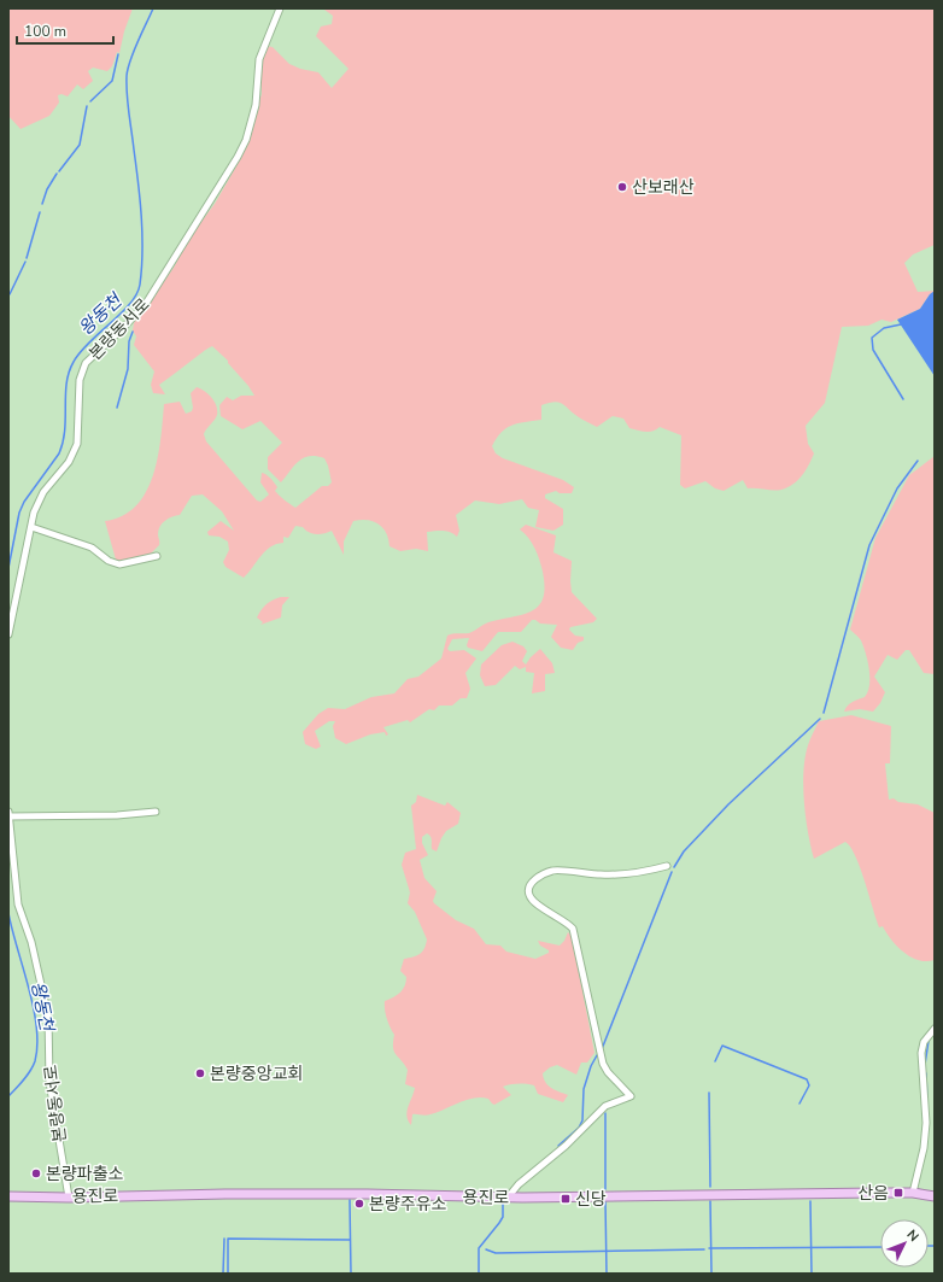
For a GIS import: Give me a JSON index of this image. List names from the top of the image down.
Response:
{
  "streets": {
    "main road": ["용진로"],
    "street": ["본량동서로"]
  },
  "crossings": [
    ["본량동서로", "용진로"]
  ],
  "water": ["왕동천"],
  "places": {
    "other": [
      "산보래산",
      "본량중앙교회",
      "본량파출소",
      "본량주유소"
    ],
    "transit": ["산음", "신당"]
  },
  "scale_bar": "100 m",
  "north": "top right"
}
